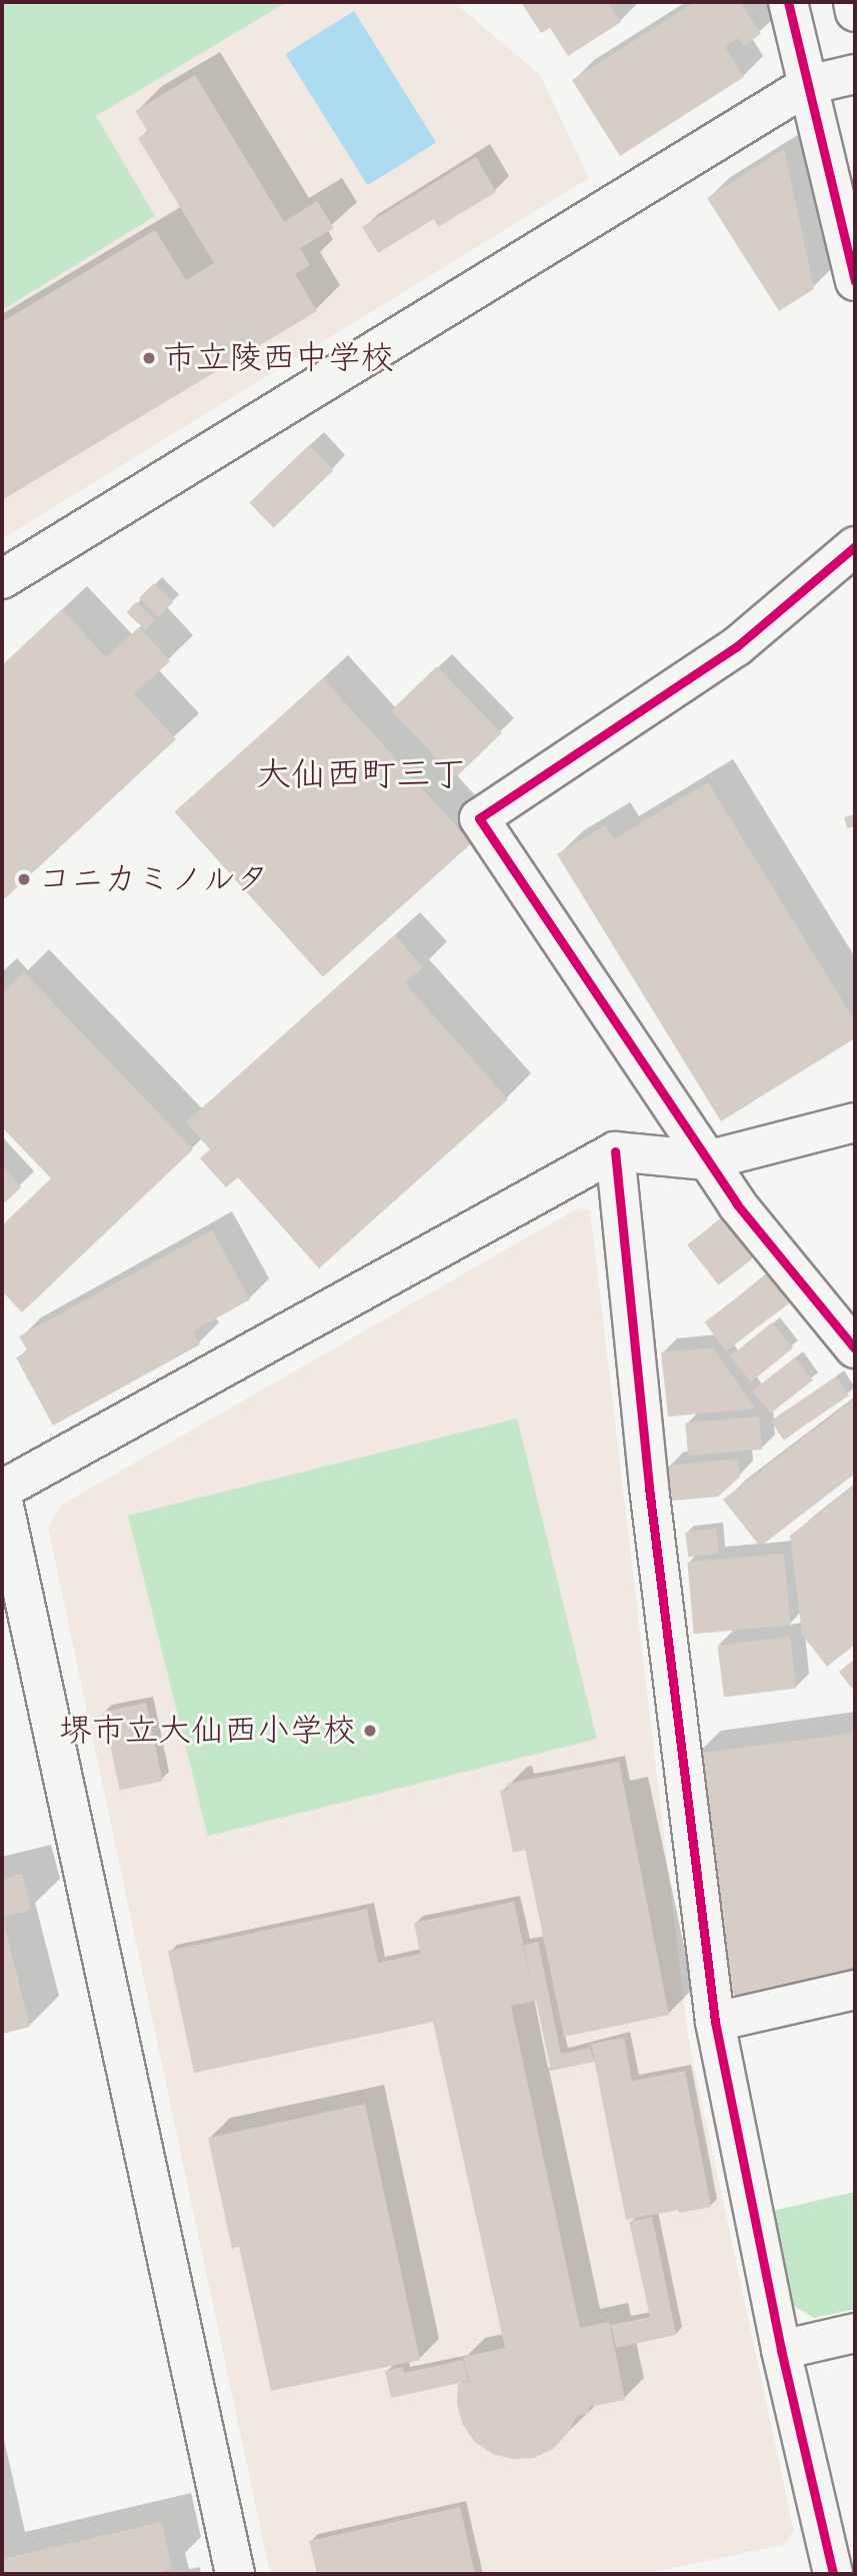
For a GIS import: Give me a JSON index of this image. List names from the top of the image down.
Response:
{
  "districts": ["大仙西町三丁"],
  "places": ["市立陵西中学校", "コニカミノルタ", "堺市立大仙西小学校"]
}
